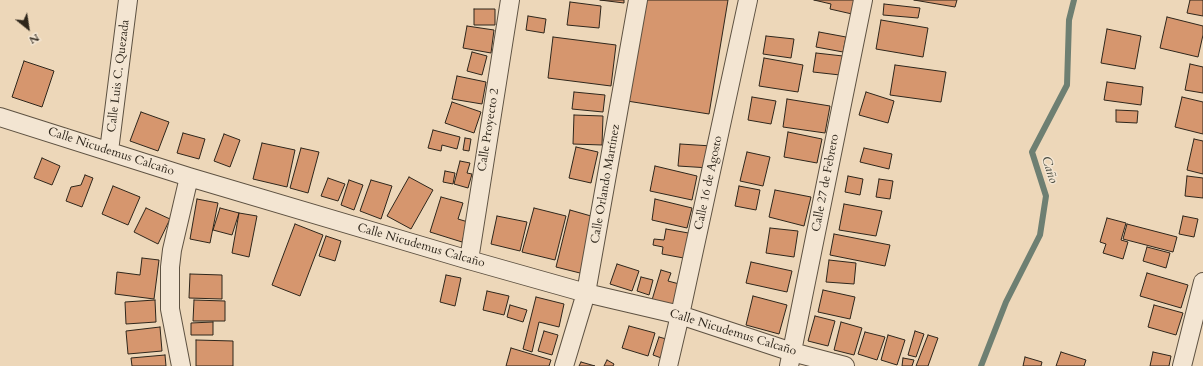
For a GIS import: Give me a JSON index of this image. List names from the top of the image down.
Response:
{
  "streets": {
    "street": [
      "Calle Luis C. Quezada",
      "Calle Proyecto 2",
      "Calle Nicudemus Calcaño",
      "Calle 16 de Agosto",
      "Calle 27 de Febrero",
      "Calle Orlando Martínez"
    ]
  },
  "crossings": [
    ["Calle Luis C. Quezada", "Calle Nicudemus Calcaño"],
    ["Calle Proyecto 2", "Calle Nicudemus Calcaño"],
    ["Calle Nicudemus Calcaño", "Calle 16 de Agosto"],
    ["Calle Nicudemus Calcaño", "Calle 27 de Febrero"],
    ["Calle Nicudemus Calcaño", "Calle Orlando Martínez"]
  ],
  "water": ["Caño"],
  "north": "bottom right"
}
